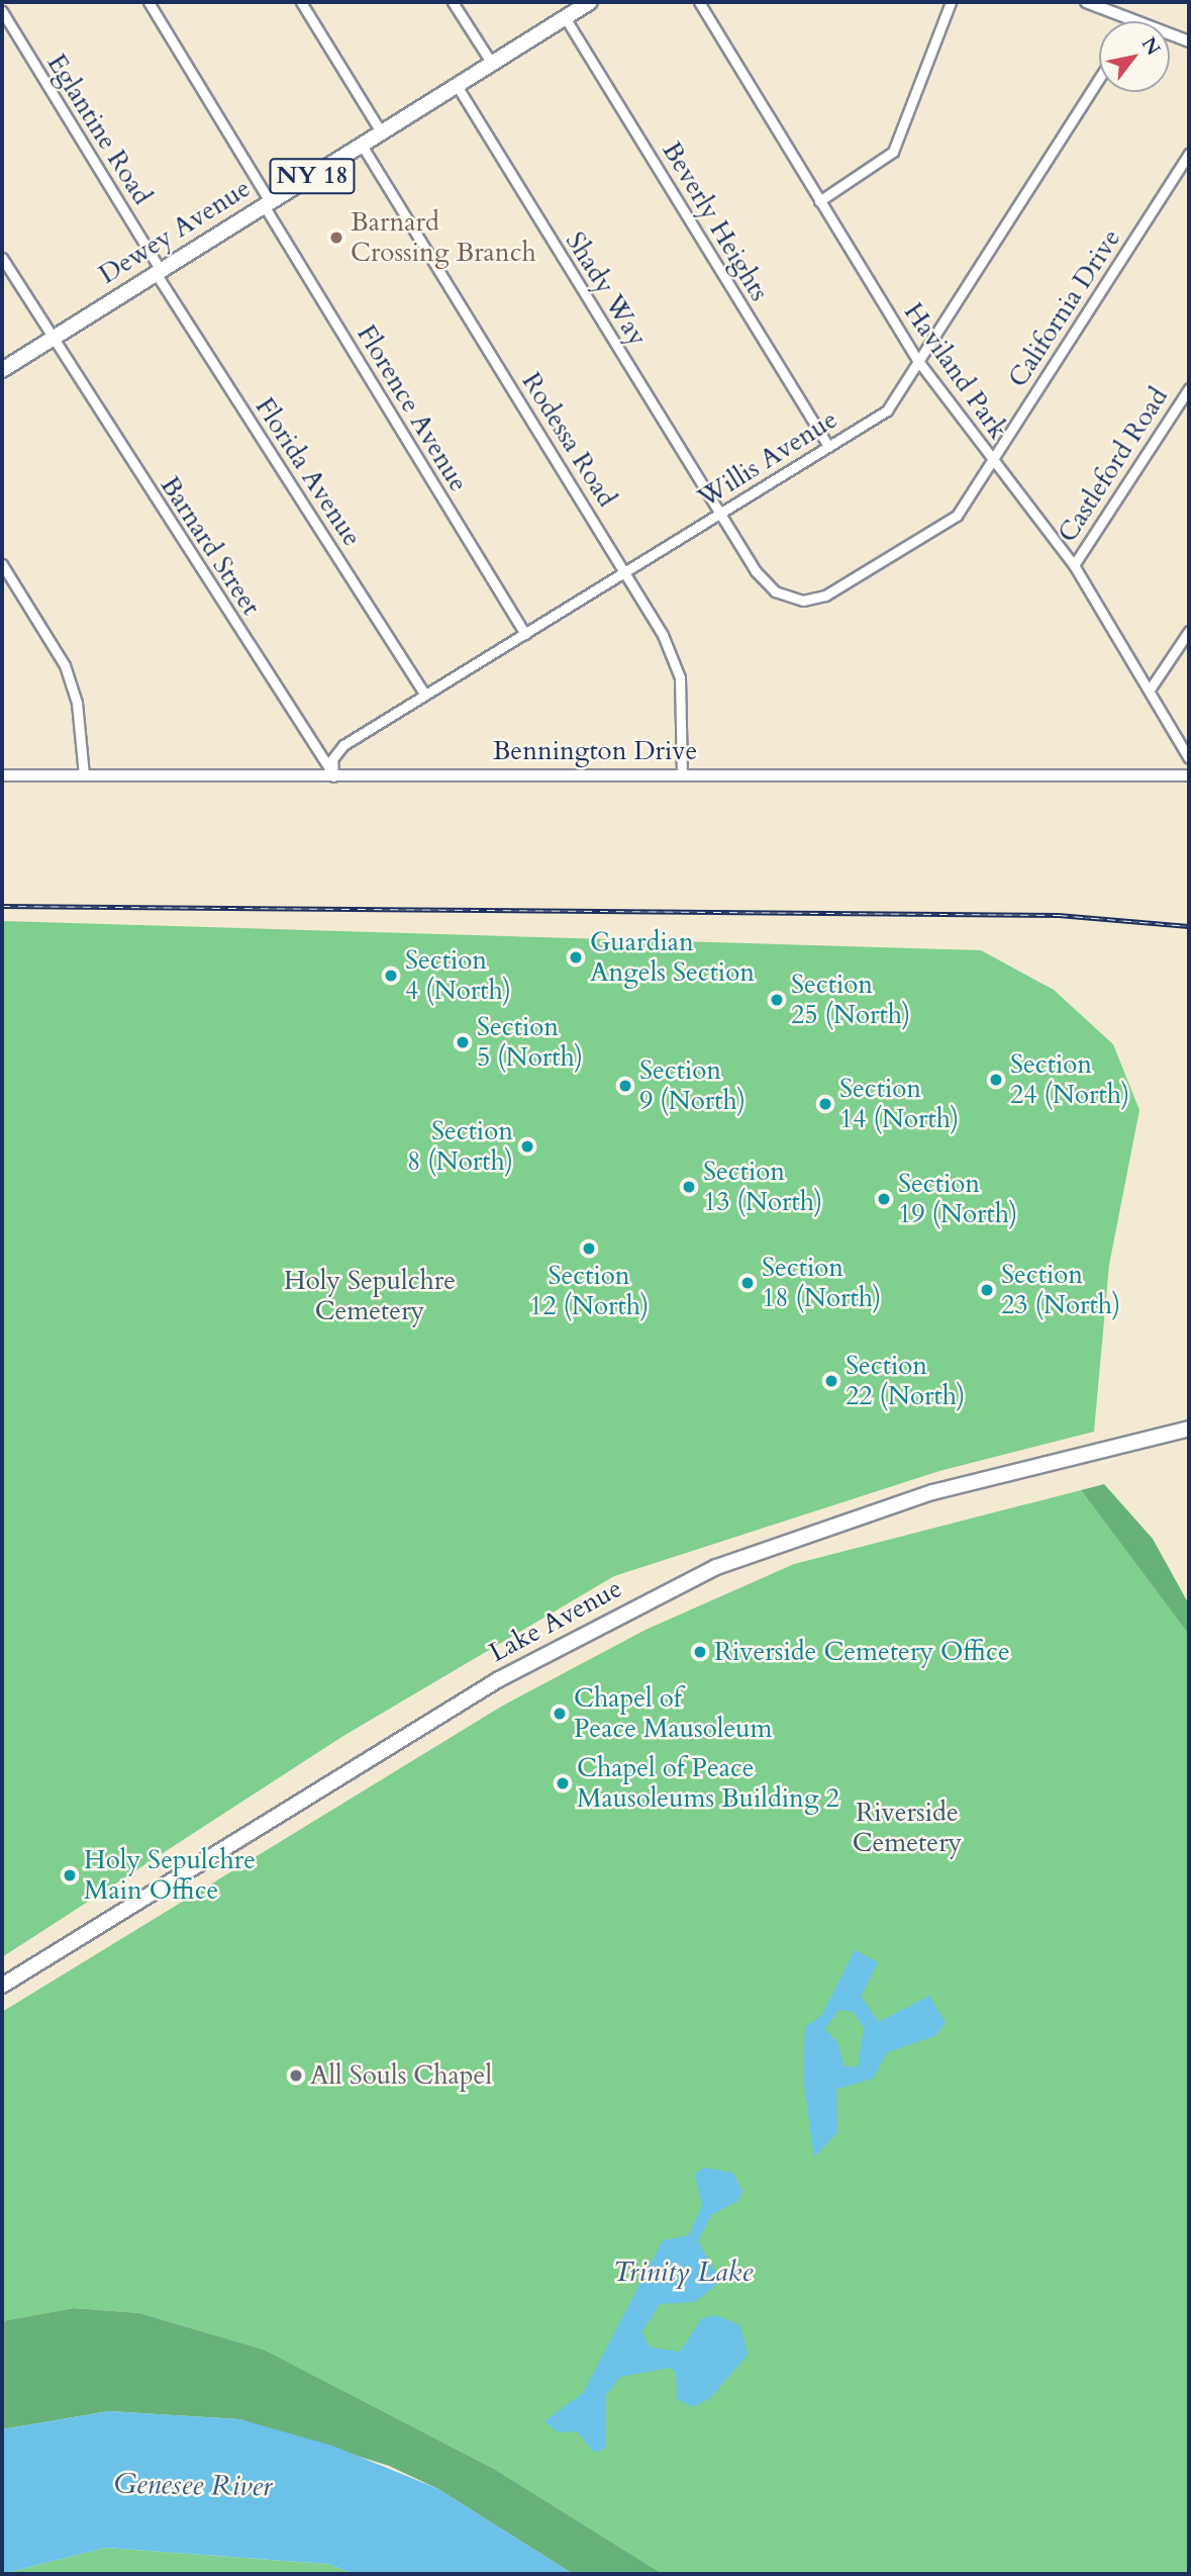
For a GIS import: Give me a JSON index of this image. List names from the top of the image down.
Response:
{
  "streets": {
    "main road": ["NY 18", "Dewey Avenue", "Lake Avenue"],
    "street": [
      "Eglantine Road",
      "Beverly Heights",
      "Shady Way",
      "California Drive",
      "Haviland Park",
      "Florence Avenue",
      "Rodessa Road",
      "Willis Avenue",
      "Castleford Road",
      "Florida Avenue",
      "Barnard Street",
      "Bennington Drive"
    ]
  },
  "crossings": [
    ["Eglantine Road", "Dewey Avenue"],
    ["Eglantine Road", "Florida Avenue"],
    ["Beverly Heights", "Dewey Avenue"],
    ["Beverly Heights", "Willis Avenue"],
    ["Dewey Avenue", "Shady Way"],
    ["Dewey Avenue", "Florence Avenue"],
    ["Dewey Avenue", "Rodessa Road"],
    ["Dewey Avenue", "Florida Avenue"],
    ["Dewey Avenue", "Barnard Street"],
    ["Shady Way", "California Drive"],
    ["Shady Way", "Willis Avenue"],
    ["California Drive", "Haviland Park"],
    ["California Drive", "Willis Avenue"],
    ["Haviland Park", "Willis Avenue"],
    ["Haviland Park", "Castleford Road"],
    ["Florence Avenue", "Willis Avenue"],
    ["Rodessa Road", "Willis Avenue"],
    ["Rodessa Road", "Bennington Drive"],
    ["Willis Avenue", "Florida Avenue"],
    ["Willis Avenue", "Barnard Street"],
    ["Willis Avenue", "Bennington Drive"],
    ["Barnard Street", "Bennington Drive"]
  ],
  "water": ["Trinity Lake", "Genesee River"],
  "parks": ["Holy Sepulchre Cemetery", "Riverside Cemetery"],
  "places": [
    "Barnard Crossing Branch",
    "Guardian Angels Section",
    "Section 4 (North)",
    "Section 25 (North)",
    "Section 5 (North)",
    "Section 24 (North)",
    "Section 9 (North)",
    "Section 14 (North)",
    "Section 8 (North)",
    "Section 13 (North)",
    "Section 19 (North)",
    "Section 12 (North)",
    "Section 18 (North)",
    "Section 23 (North)",
    "Section 22 (North)",
    "Riverside Cemetery Office",
    "Chapel of Peace Mausoleum",
    "Chapel of Peace Mausoleums Building 2",
    "Holy Sepulchre Main Office",
    "All Souls Chapel"
  ],
  "north": "top right"
}
